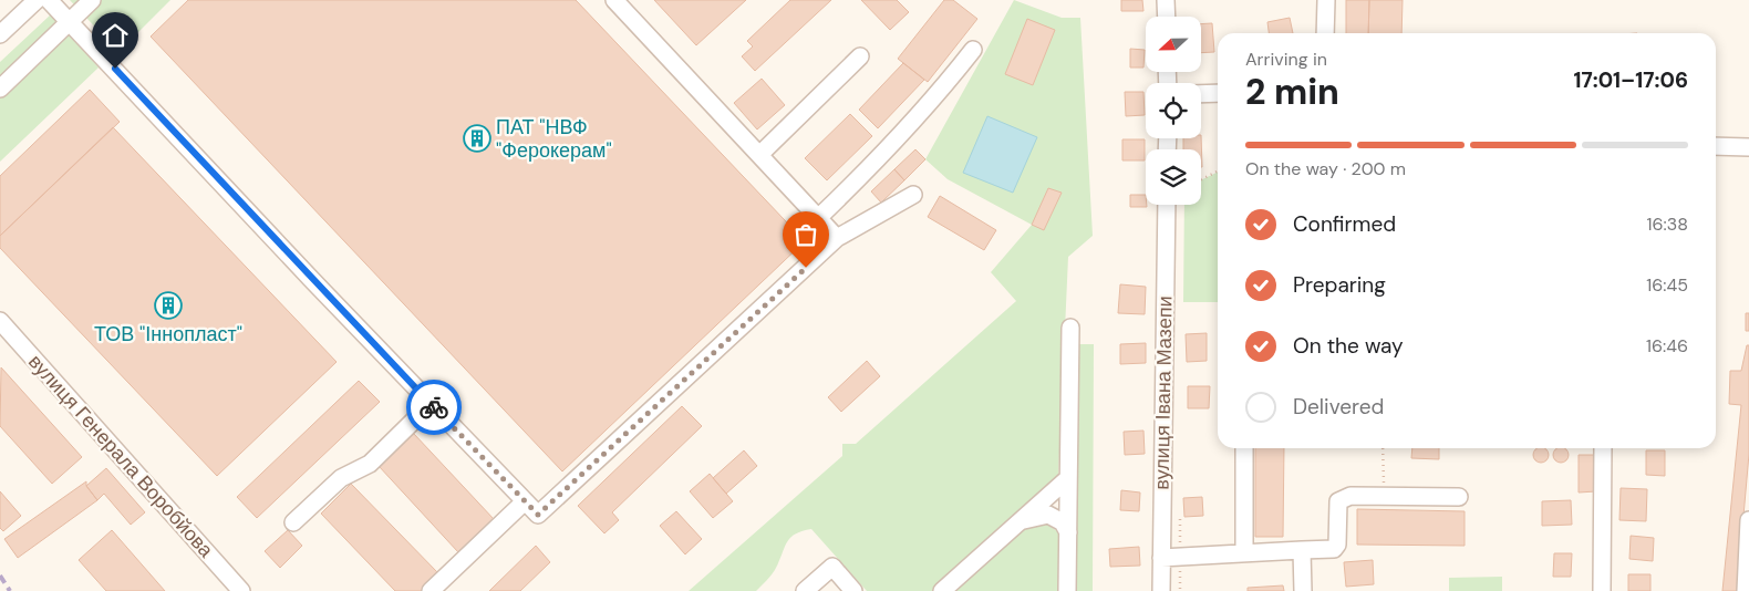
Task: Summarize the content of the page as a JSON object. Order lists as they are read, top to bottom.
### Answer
{
  "streets": {
    "street": ["вулиця Івана Мазепи", "вулиця Генерала Воробйова"]
  },
  "places": {
    "building": ["ПАТ \"НВФ \"Ферокерам\"", "ТОВ \"Іннопласт\""]
  },
  "north": "left",
  "page": {
    "heading": ["2 min", "Arriving in", "17:01–17:06"],
    "bar": "On the way · 200 m",
    "list": [
      ["Confirmed", "16:38"],
      ["Preparing", "16:45"],
      ["On the way", "16:46"],
      "Delivered"
    ]
  }
}
